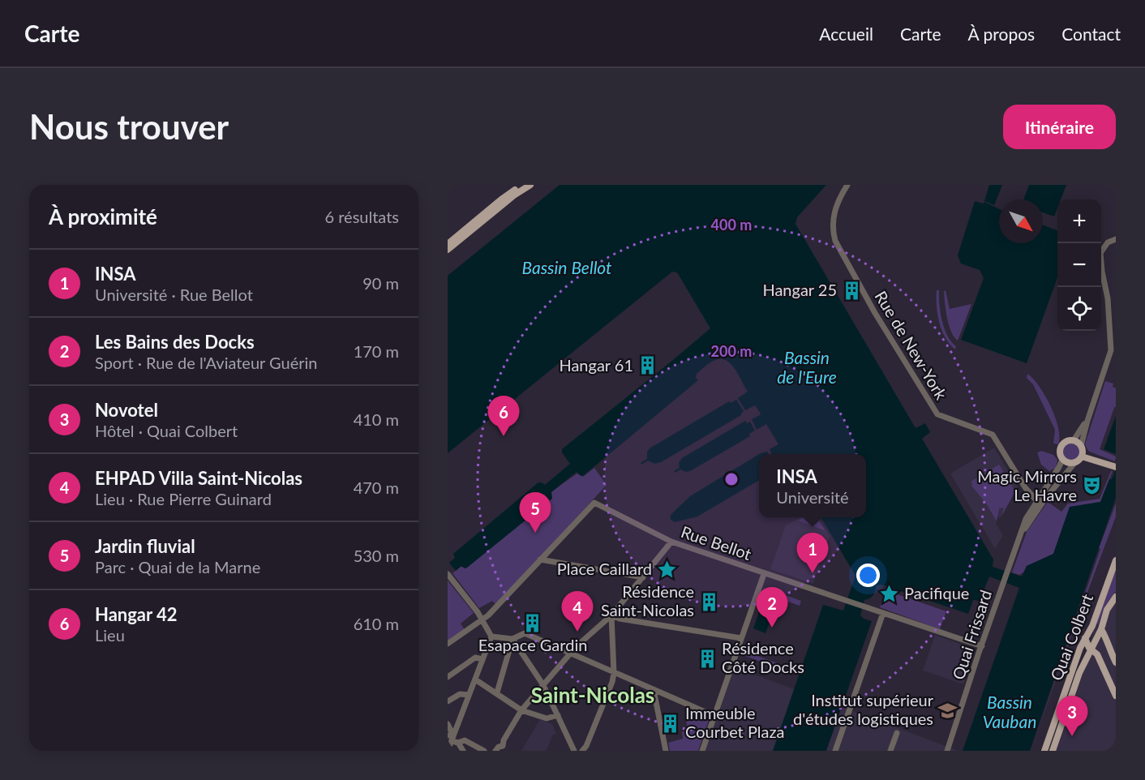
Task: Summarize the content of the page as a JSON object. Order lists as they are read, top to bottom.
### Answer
{
  "streets": {
    "main road": ["Quai Colbert"],
    "street": ["Rue de New-York", "Rue Bellot", "Quai Frissard"]
  },
  "crossings": [
    ["Rue de New-York", "Quai Frissard"],
    ["Rue Bellot", "Quai Frissard"]
  ],
  "districts": ["Saint-Nicolas"],
  "water": ["Bassin Bellot", "Bassin de l'Eure", "Bassin Vauban"],
  "places": {
    "building": [
      "Hangar 25",
      "Hangar 61",
      "Résidence Saint-Nicolas",
      "Esapace Gardin",
      "Résidence Côté Docks",
      "Immeuble Courbet Plaza"
    ],
    "theatre": ["Magic Mirrors Le Havre"],
    "place": ["Place Caillard", "Pacifique"],
    "school or university": ["Institut supérieur d'études logistiques"]
  },
  "north": "bottom right",
  "page": {
    "header": "Carte",
    "nav": [
      "Accueil",
      "Carte",
      "À propos",
      "Contact"
    ],
    "buttons": "Itinéraire",
    "title": "Nous trouver",
    "heading": ["À proximité", "6 résultats"],
    "map_buttons": ["+", "−"],
    "list": [
      {
        "mark": "1",
        "name": "INSA",
        "note": "Université · Rue Bellot",
        "value": "90 m"
      },
      {
        "mark": "2",
        "name": "Les Bains des Docks",
        "note": "Sport · Rue de l'Aviateur Guérin",
        "value": "170 m"
      },
      {
        "mark": "3",
        "name": "Novotel",
        "note": "Hôtel · Quai Colbert",
        "value": "410 m"
      },
      {
        "mark": "4",
        "name": "EHPAD Villa Saint-Nicolas",
        "note": "Lieu · Rue Pierre Guinard",
        "value": "470 m"
      },
      {
        "mark": "5",
        "name": "Jardin fluvial",
        "note": "Parc · Quai de la Marne",
        "value": "530 m"
      },
      {
        "mark": "6",
        "name": "Hangar 42",
        "note": "Lieu",
        "value": "610 m"
      }
    ],
    "pins": [
      "6",
      "5",
      "1",
      "2",
      "4",
      "3"
    ],
    "popup": ["INSA", "Université"]
  },
  "rings": ["400 m", "200 m"]
}
